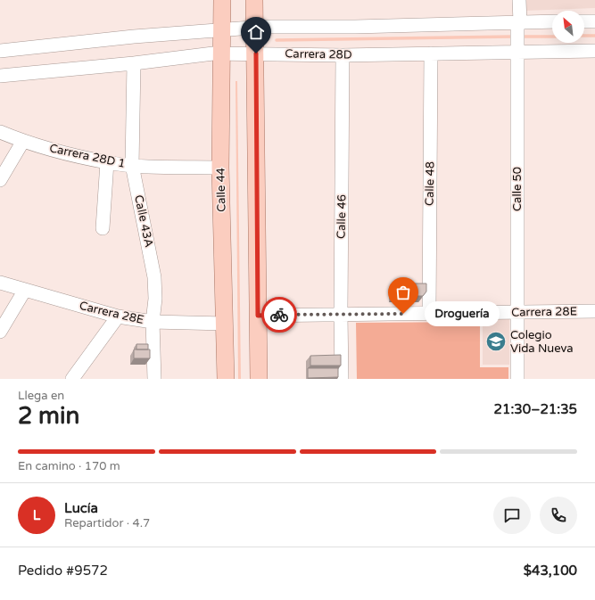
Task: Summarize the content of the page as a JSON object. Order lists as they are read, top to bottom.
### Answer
{
  "streets": {
    "main road": ["Calle 44"],
    "street": [
      "Carrera 28D",
      "Carrera 28D 1",
      "Calle 48",
      "Calle 50",
      "Calle 46",
      "Calle 43A",
      "Carrera 28E"
    ]
  },
  "crossings": [
    ["Carrera 28D", "Calle 48"],
    ["Carrera 28D", "Calle 50"],
    ["Carrera 28D", "Calle 44"],
    ["Carrera 28D", "Calle 46"],
    ["Carrera 28D", "Calle 43A"],
    ["Carrera 28D 1", "Calle 44"],
    ["Carrera 28D 1", "Calle 43A"],
    ["Calle 48", "Carrera 28E"],
    ["Calle 50", "Carrera 28E"],
    ["Calle 44", "Carrera 28E"],
    ["Calle 46", "Carrera 28E"],
    ["Calle 43A", "Carrera 28E"]
  ],
  "places": {
    "other": ["Droguería"],
    "school or university": ["Colegio Vida Nueva"]
  },
  "north": "top left",
  "page": {
    "bubble": "Droguería",
    "heading": ["2 min", "Llega en", "21:30–21:35"],
    "panel": [
      "Lucía",
      "Repartidor · 4.7",
      "Pedido #9572",
      "$43,100"
    ],
    "bar": "En camino · 170 m",
    "round": "L"
  }
}
